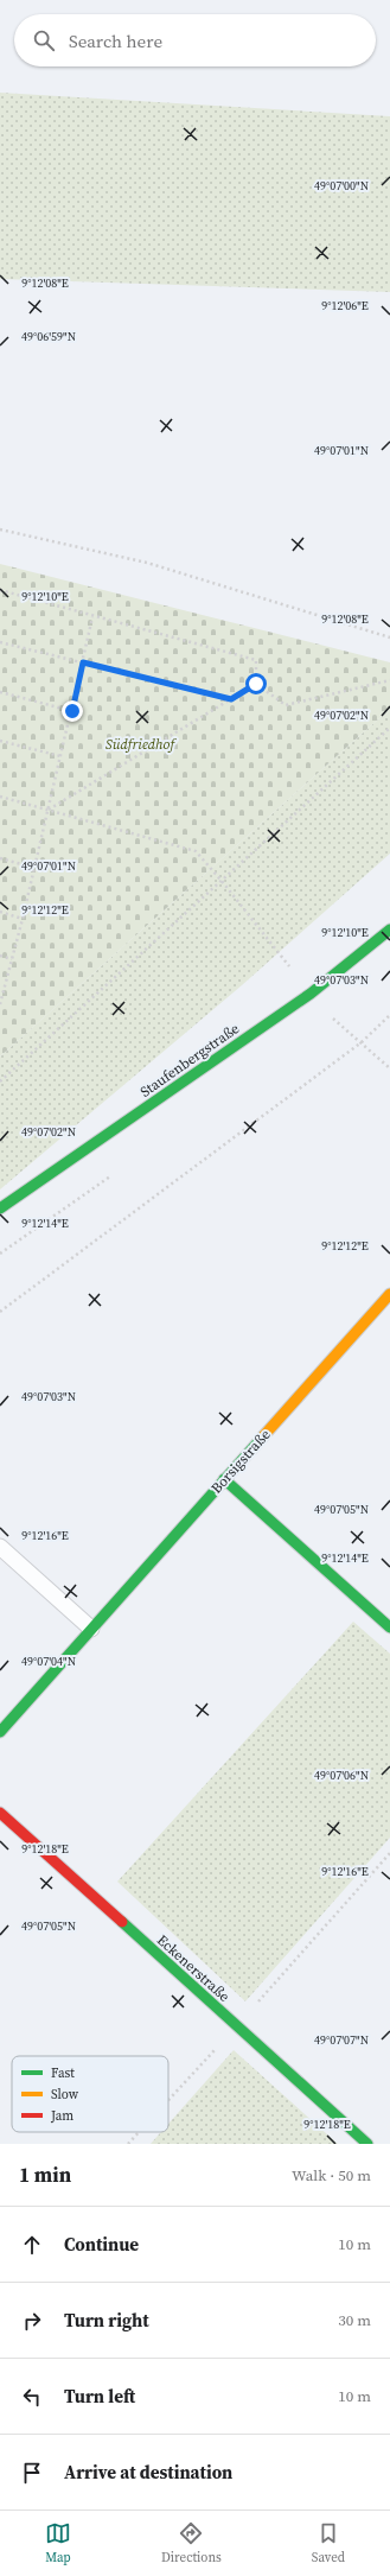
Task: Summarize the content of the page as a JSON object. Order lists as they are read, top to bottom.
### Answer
{
  "streets": {
    "street": ["Staufenbergstraße", "Borsigstraße", "Eckenerstraße"]
  },
  "parks": ["Südfriedhof"],
  "legend": ["Fast", "Slow", "Jam"],
  "page": {
    "search": "Search here",
    "heading": ["1 min", "Walk · 50 m"],
    "list": [
      ["Continue", "10 m"],
      ["Turn right", "30 m"],
      ["Turn left", "10 m"],
      "Arrive at destination"
    ],
    "nav": ["Map", "Directions", "Saved"]
  },
  "coordinates": [
    "49°07'00\"N",
    "9°12'08\"E",
    "9°12'06\"E",
    "49°06'59\"N",
    "49°07'01\"N",
    "9°12'10\"E",
    "49°07'02\"N",
    "9°12'12\"E",
    "49°07'03\"N",
    "9°12'14\"E",
    "49°07'05\"N",
    "9°12'16\"E",
    "49°07'04\"N",
    "49°07'06\"N",
    "9°12'18\"E",
    "49°07'07\"N"
  ]
}
